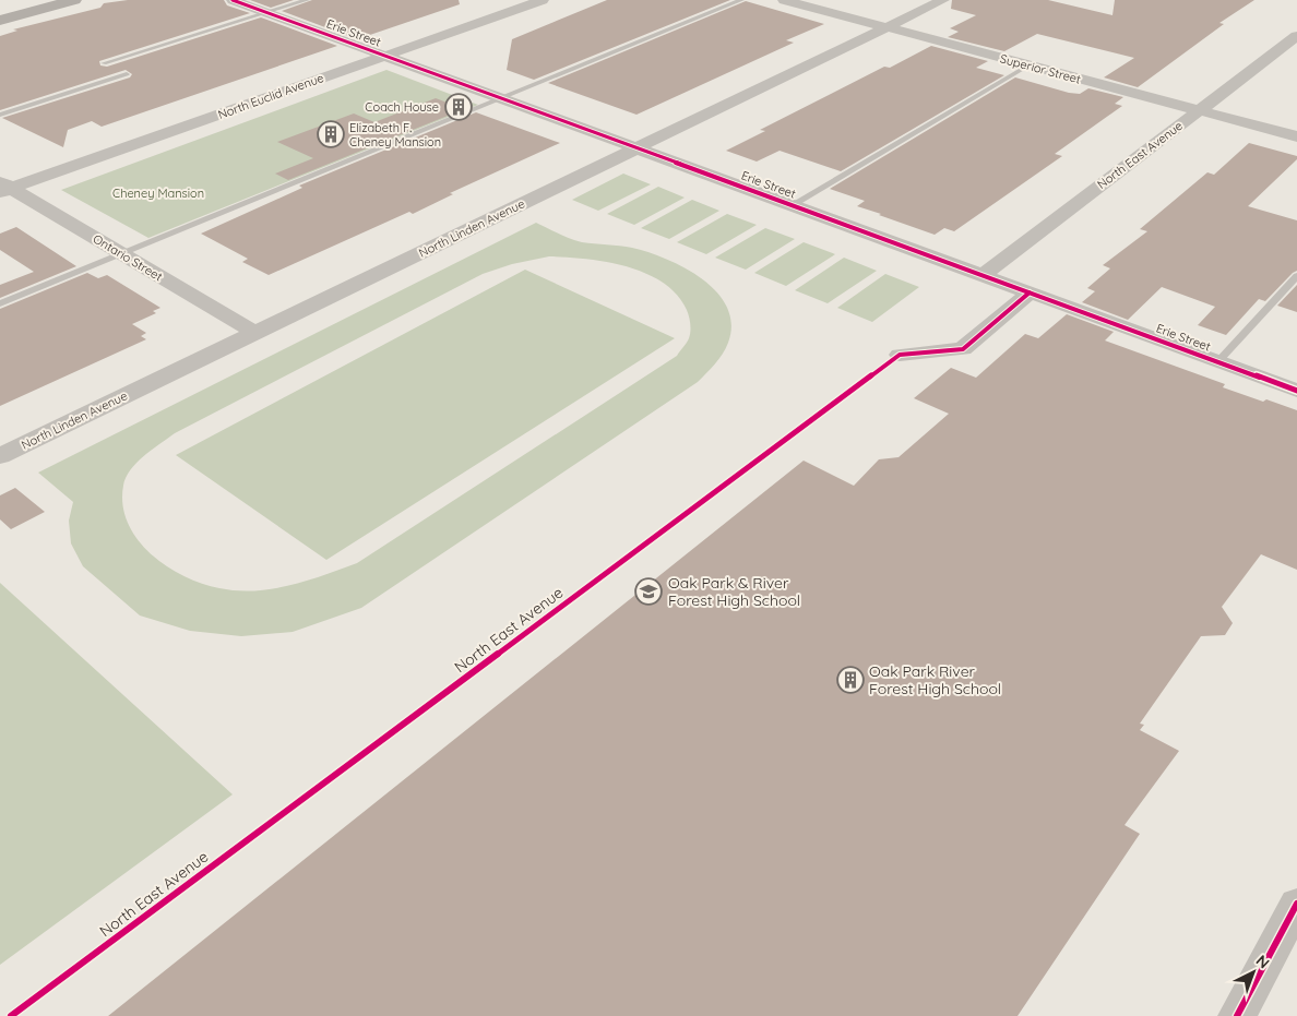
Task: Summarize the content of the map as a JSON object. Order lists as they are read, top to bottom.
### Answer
{
  "streets": {
    "street": [
      "Erie Street",
      "Superior Street",
      "North Euclid Avenue",
      "North East Avenue",
      "North Linden Avenue",
      "Ontario Street"
    ]
  },
  "crossings": [
    ["Erie Street", "North Euclid Avenue"],
    ["Erie Street", "North East Avenue"],
    ["Erie Street", "North Linden Avenue"],
    ["Superior Street", "North East Avenue"],
    ["Superior Street", "North Linden Avenue"],
    ["North Euclid Avenue", "Ontario Street"],
    ["North Linden Avenue", "Ontario Street"]
  ],
  "parks": ["Cheney Mansion"],
  "places": {
    "building": ["Coach House", "Elizabeth F. Cheney Mansion", "Oak Park River Forest High School"],
    "school or university": ["Oak Park & River Forest High School"]
  },
  "north": "top right"
}
